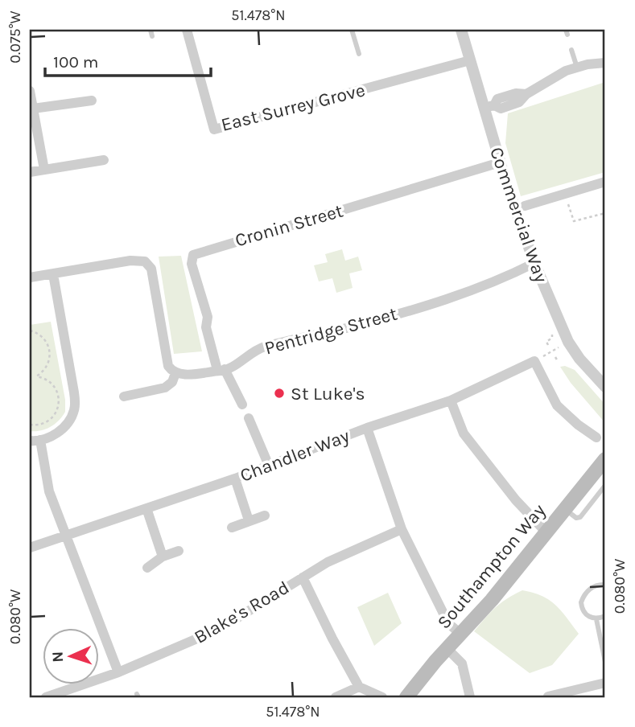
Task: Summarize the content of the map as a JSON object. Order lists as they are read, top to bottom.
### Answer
{
  "streets": {
    "main road": ["Southampton Way"],
    "street": [
      "East Surrey Grove",
      "Commercial Way",
      "Cronin Street",
      "Pentridge Street",
      "Chandler Way",
      "Blake's Road"
    ]
  },
  "crossings": [
    ["East Surrey Grove", "Commercial Way"],
    ["Commercial Way", "Cronin Street"],
    ["Commercial Way", "Pentridge Street"],
    ["Cronin Street", "Pentridge Street"]
  ],
  "places": ["St Luke's"],
  "scale_bar": "100 m",
  "north": "left",
  "coordinates": ["51.478°N", "0.075°W", "0.080°W"]
}
